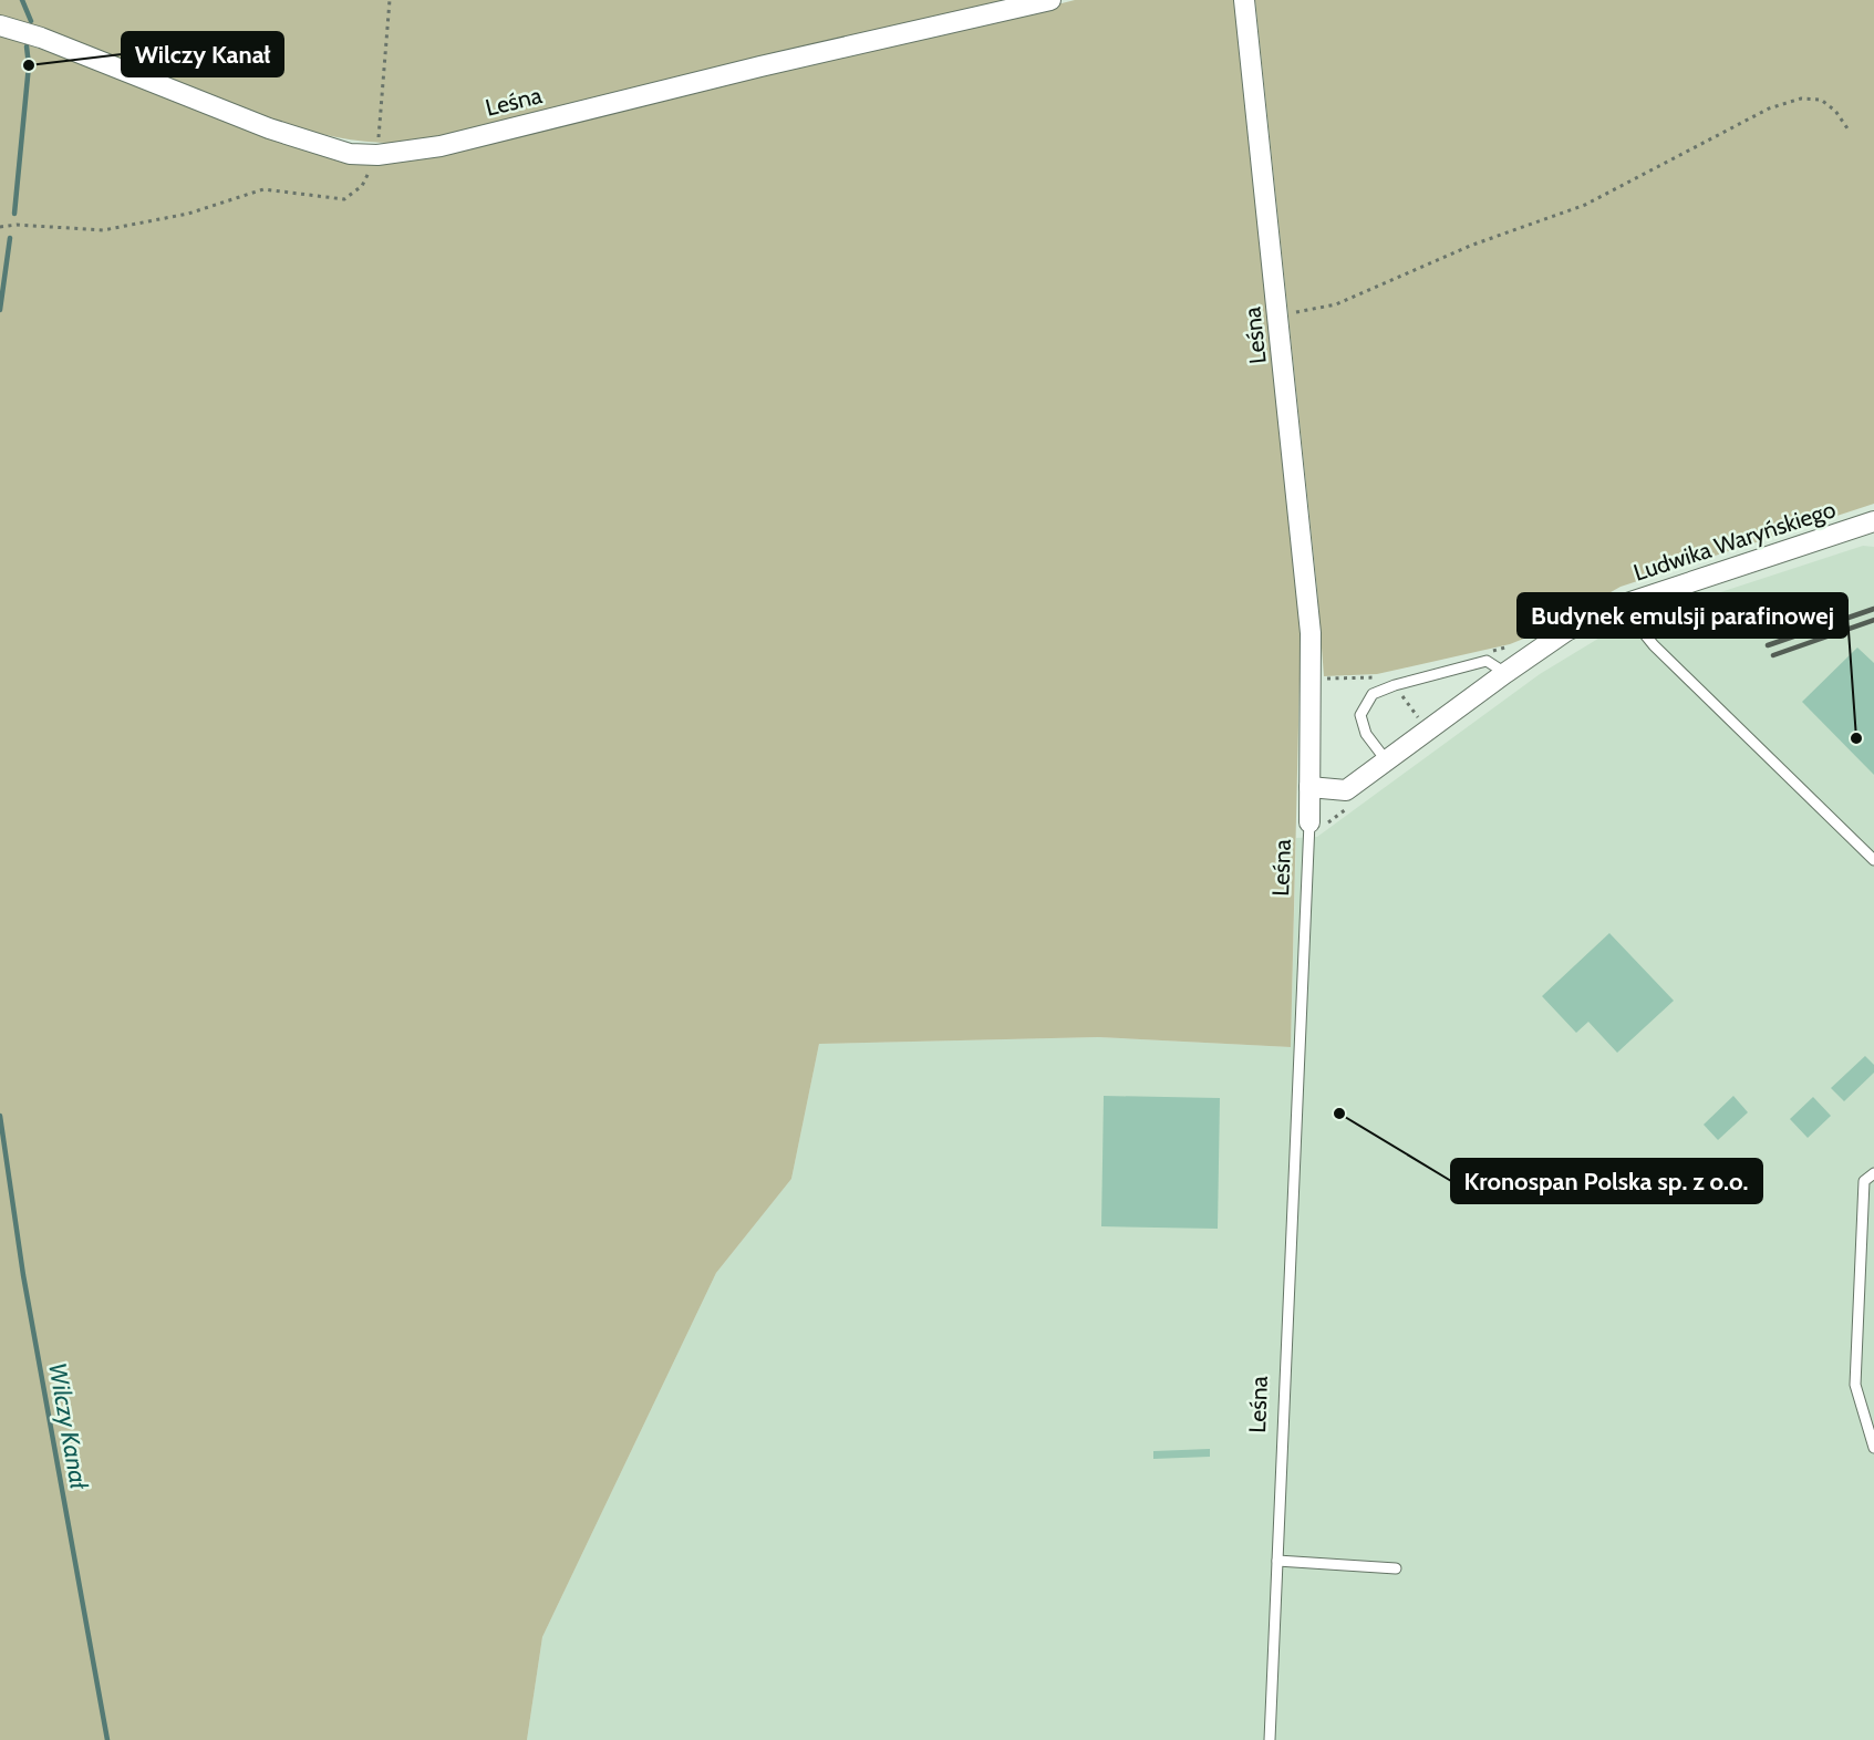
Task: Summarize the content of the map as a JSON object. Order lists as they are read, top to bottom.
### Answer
{
  "streets": {
    "street": ["Leśna", "Ludwika Waryńskiego"]
  },
  "crossings": [
    ["Leśna", "Ludwika Waryńskiego"]
  ],
  "water": ["Wilczy Kanał"],
  "places": ["Wilczy Kanał", "Budynek emulsji parafinowej", "Kronospan Polska sp. z o.o."]
}
